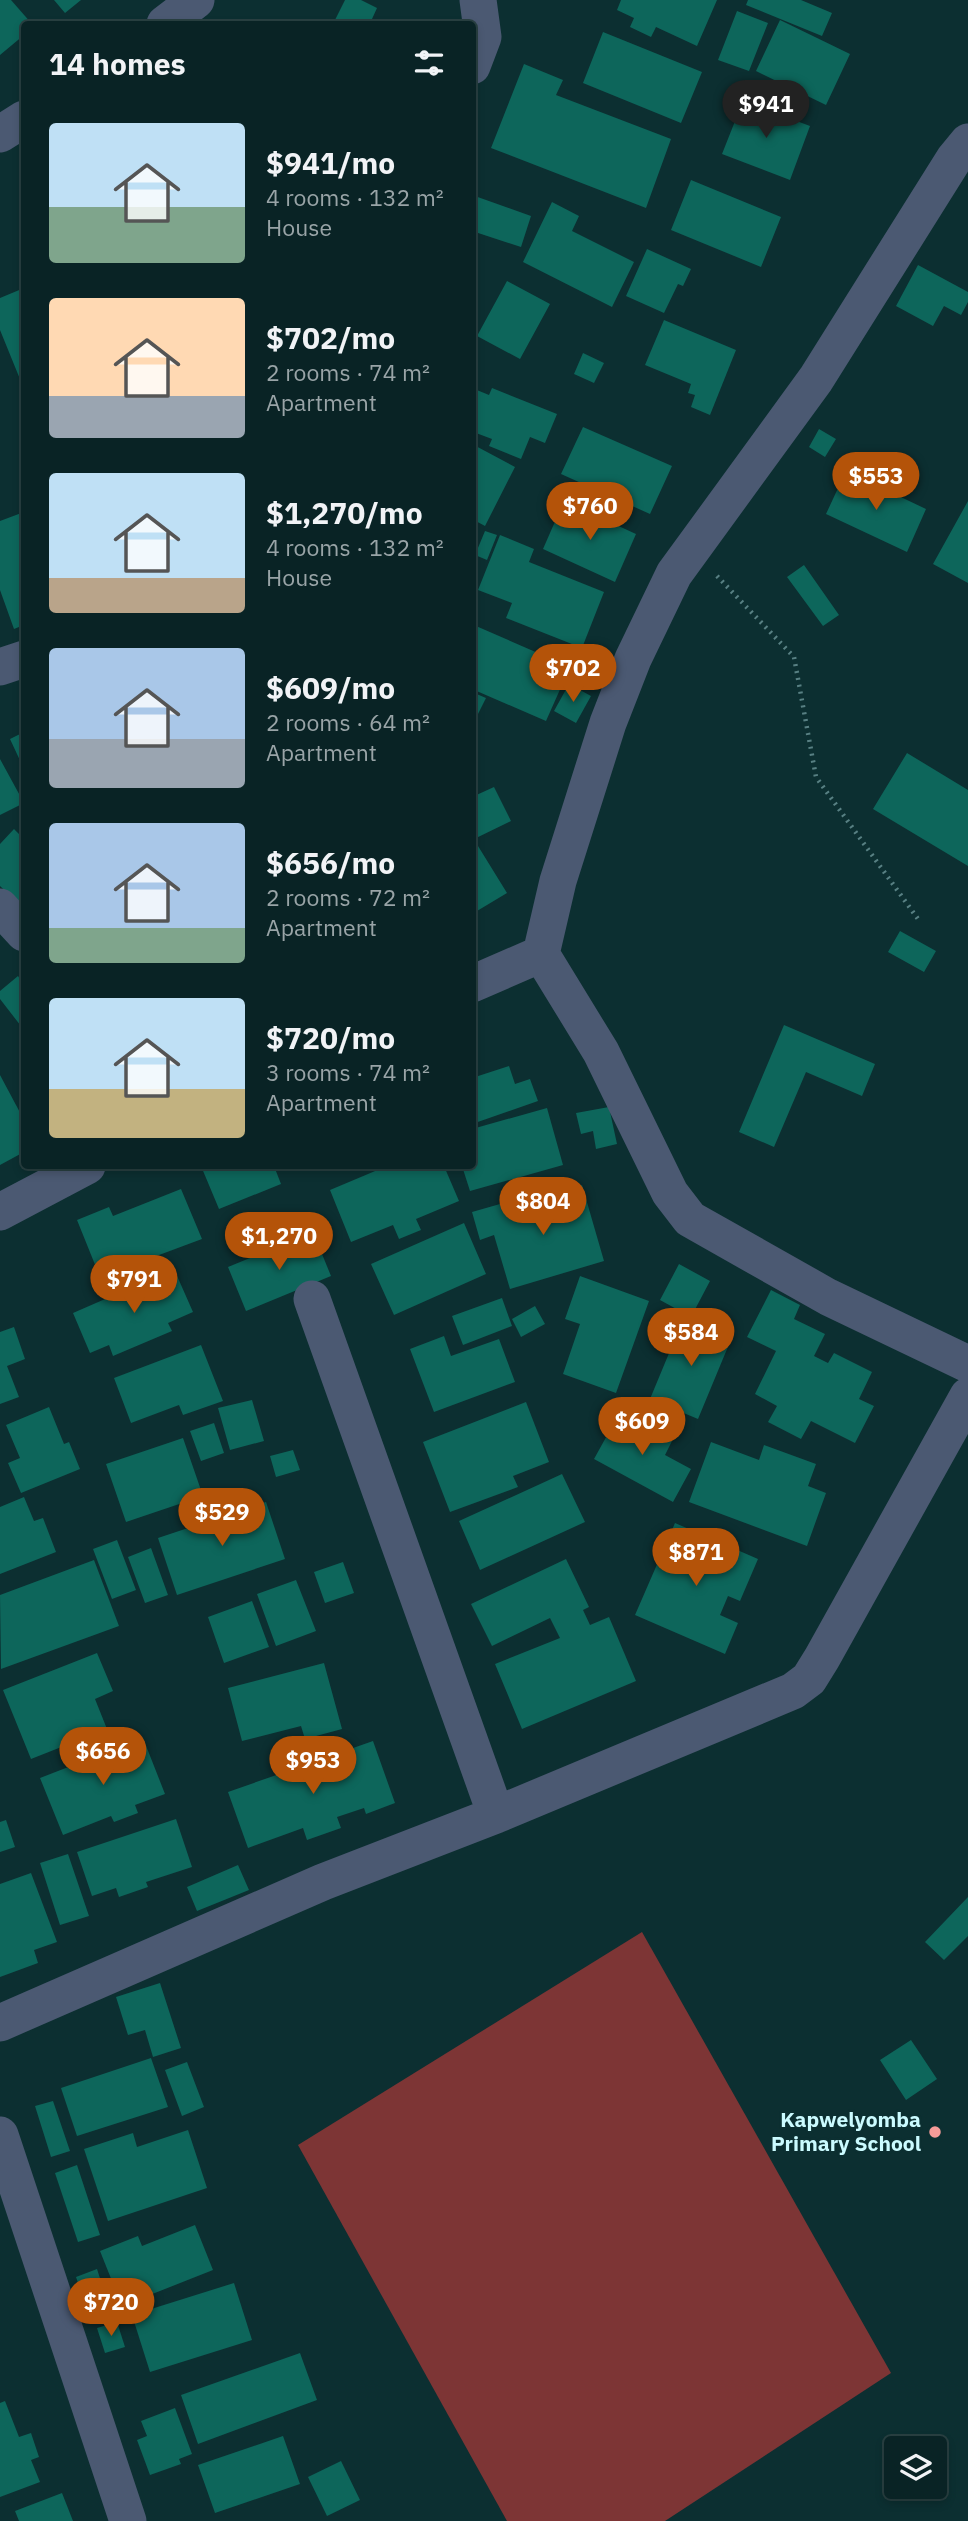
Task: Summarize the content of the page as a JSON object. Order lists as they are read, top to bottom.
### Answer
{
  "places": ["Kapwelyomba Primary School"],
  "page": {
    "heading": "14 homes",
    "price": [
      "$941",
      "$553",
      "$760",
      "$702",
      "$804",
      "$1,270",
      "$791",
      "$584",
      "$609",
      "$529",
      "$871",
      "$656",
      "$953",
      "$720"
    ],
    "list": [
      {
        "name": "$941/mo",
        "note": "4 rooms · 132 m² · House"
      },
      {
        "name": "$702/mo",
        "note": "2 rooms · 74 m² · Apartment"
      },
      {
        "name": "$1,270/mo",
        "note": "4 rooms · 132 m² · House"
      },
      {
        "name": "$609/mo",
        "note": "2 rooms · 64 m² · Apartment"
      },
      {
        "name": "$656/mo",
        "note": "2 rooms · 72 m² · Apartment"
      },
      {
        "name": "$720/mo",
        "note": "3 rooms · 74 m² · Apartment"
      }
    ]
  }
}
